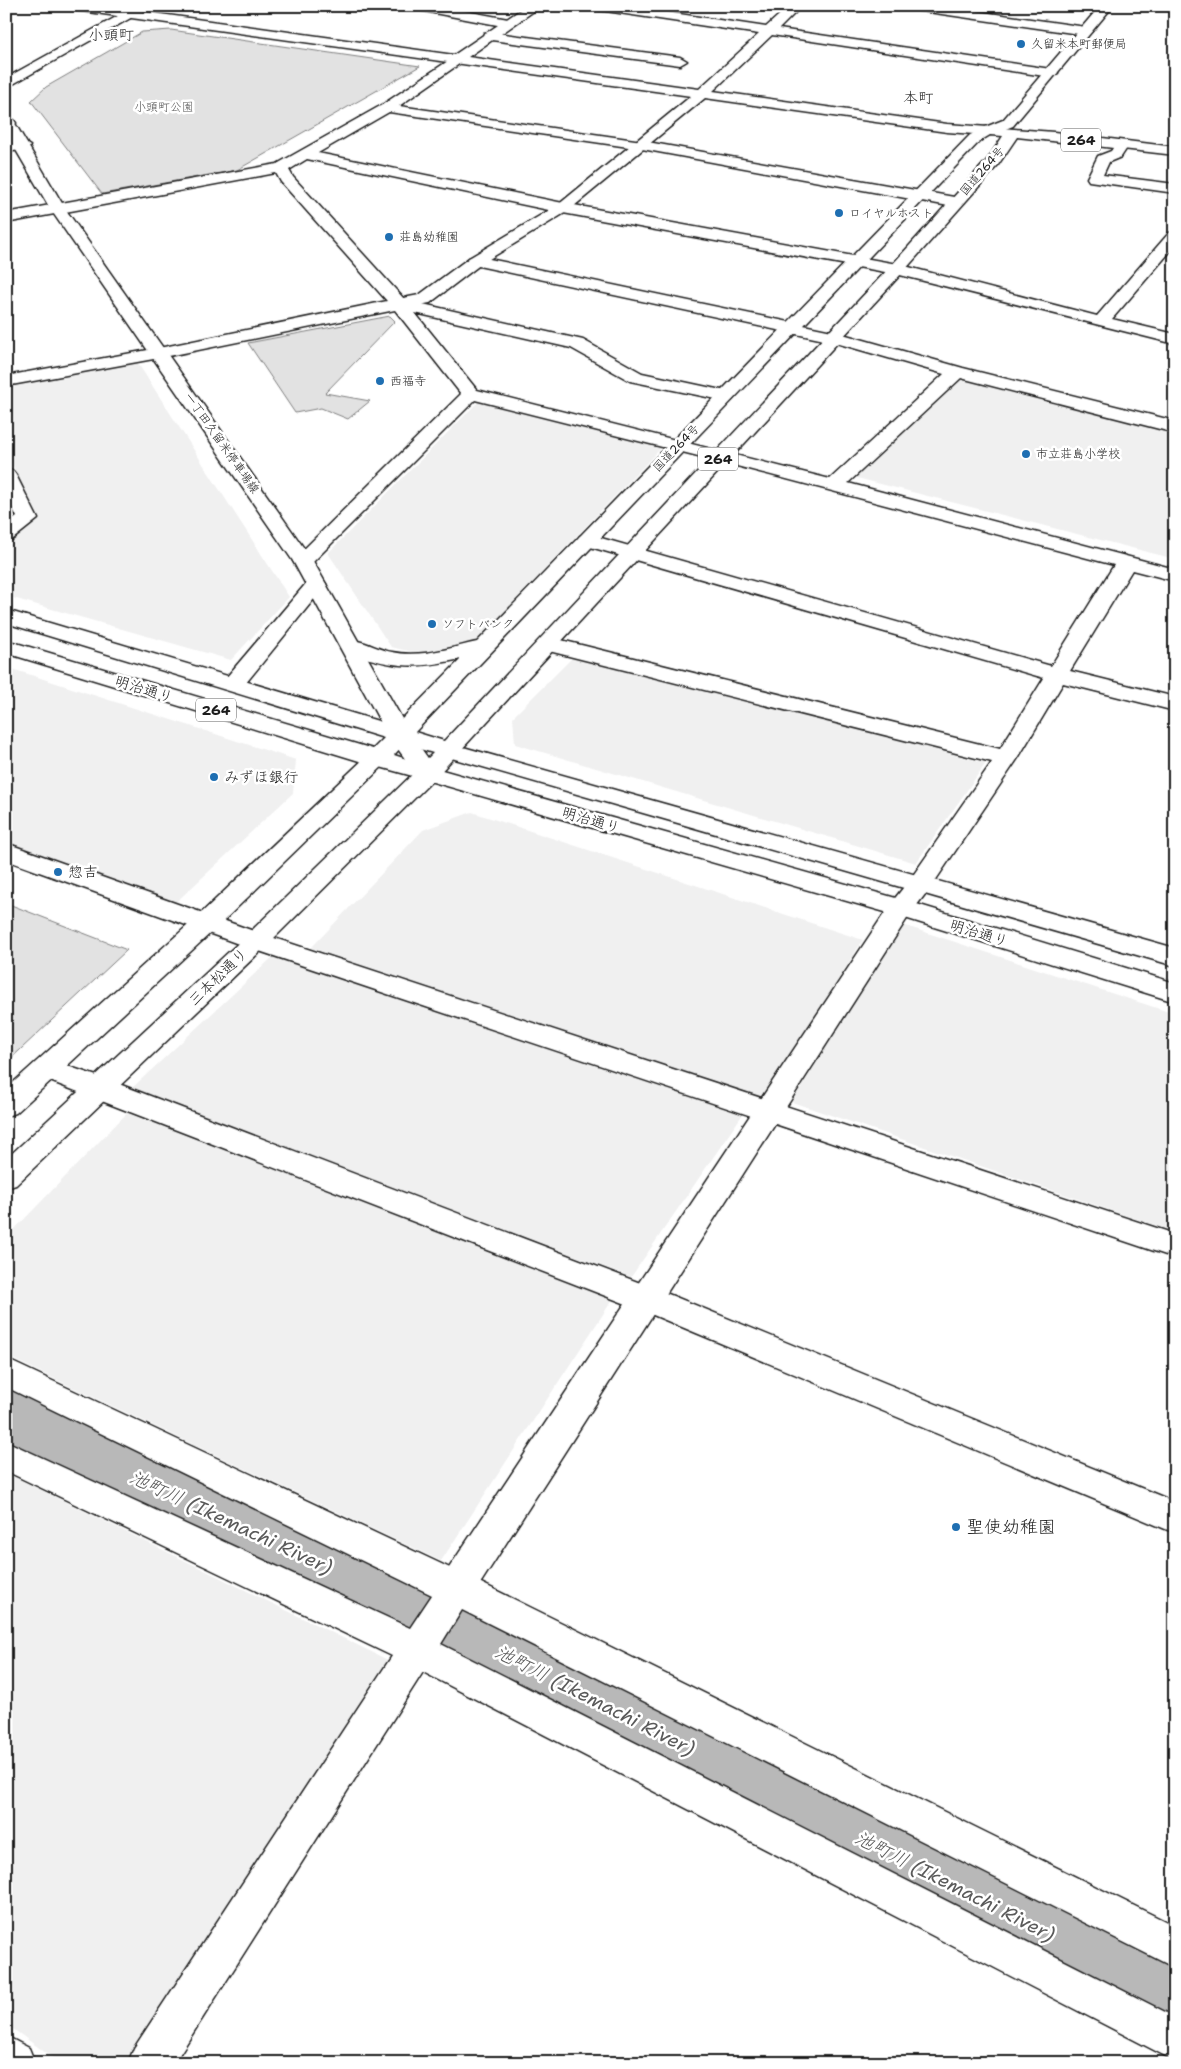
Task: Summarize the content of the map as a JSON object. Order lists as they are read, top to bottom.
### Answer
{
  "streets": {
    "main road": [
      "264",
      "国道264号",
      "一丁田久留米停車場線",
      "明治通り",
      "三本松通り"
    ]
  },
  "crossings": [
    ["国道264号", "一丁田久留米停車場線"],
    ["国道264号", "明治通り"],
    ["国道264号", "三本松通り"],
    ["一丁田久留米停車場線", "明治通り"],
    ["一丁田久留米停車場線", "三本松通り"],
    ["明治通り", "三本松通り"]
  ],
  "districts": ["小頭町", "本町"],
  "water": ["池町川 (Ikemachi River)"],
  "parks": ["小頭町公園"],
  "places": [
    "久留米本町郵便局",
    "ロイヤルホスト",
    "荘島幼稚園",
    "西福寺",
    "市立荘島小学校",
    "ソフトバンク",
    "みずほ銀行",
    "惣吉",
    "聖使幼稚園"
  ]
}
